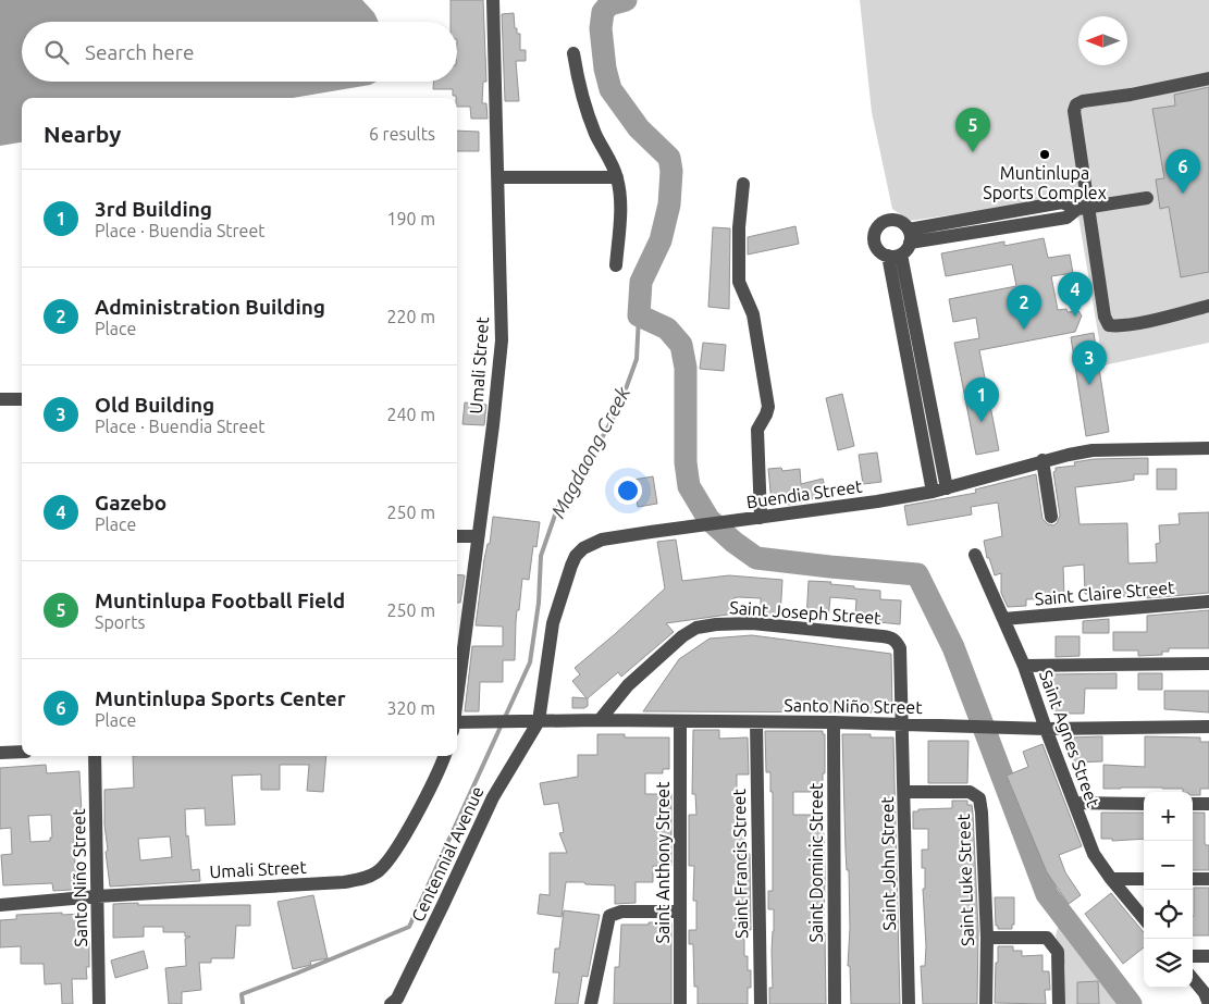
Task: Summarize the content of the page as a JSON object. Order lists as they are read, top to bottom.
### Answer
{
  "streets": {
    "street": [
      "Umali Street",
      "Buendia Street",
      "Saint Claire Street",
      "Saint Joseph Street",
      "Santo Niño Street",
      "Saint Agnes Street",
      "Centennial Avenue",
      "Saint Anthony Street",
      "Saint Dominic Street",
      "Saint Francis Street",
      "Saint John Street",
      "Saint Luke Street"
    ]
  },
  "crossings": [
    ["Umali Street", "Santo Niño Street"],
    ["Buendia Street", "Santo Niño Street"],
    ["Buendia Street", "Centennial Avenue"],
    ["Saint Claire Street", "Saint Agnes Street"],
    ["Saint Joseph Street", "Santo Niño Street"],
    ["Saint Joseph Street", "Saint John Street"],
    ["Santo Niño Street", "Saint Agnes Street"],
    ["Santo Niño Street", "Centennial Avenue"],
    ["Santo Niño Street", "Saint Anthony Street"],
    ["Santo Niño Street", "Saint Dominic Street"],
    ["Santo Niño Street", "Saint Francis Street"],
    ["Santo Niño Street", "Saint John Street"],
    ["Saint John Street", "Saint Luke Street"]
  ],
  "water": ["Magdaong Creek"],
  "places": ["Muntinlupa Sports Complex"],
  "north": "left",
  "page": {
    "search": "Search here",
    "heading": ["Nearby", "6 results"],
    "pins": [
      "5",
      "6",
      "4",
      "2",
      "3",
      "1"
    ],
    "list": [
      {
        "mark": "1",
        "name": "3rd Building",
        "note": "Place · Buendia Street",
        "value": "190 m"
      },
      {
        "mark": "2",
        "name": "Administration Building",
        "note": "Place",
        "value": "220 m"
      },
      {
        "mark": "3",
        "name": "Old Building",
        "note": "Place · Buendia Street",
        "value": "240 m"
      },
      {
        "mark": "4",
        "name": "Gazebo",
        "note": "Place",
        "value": "250 m"
      },
      {
        "mark": "5",
        "name": "Muntinlupa Football Field",
        "note": "Sports",
        "value": "250 m"
      },
      {
        "mark": "6",
        "name": "Muntinlupa Sports Center",
        "note": "Place",
        "value": "320 m"
      }
    ],
    "map_buttons": ["+", "−"]
  }
}
